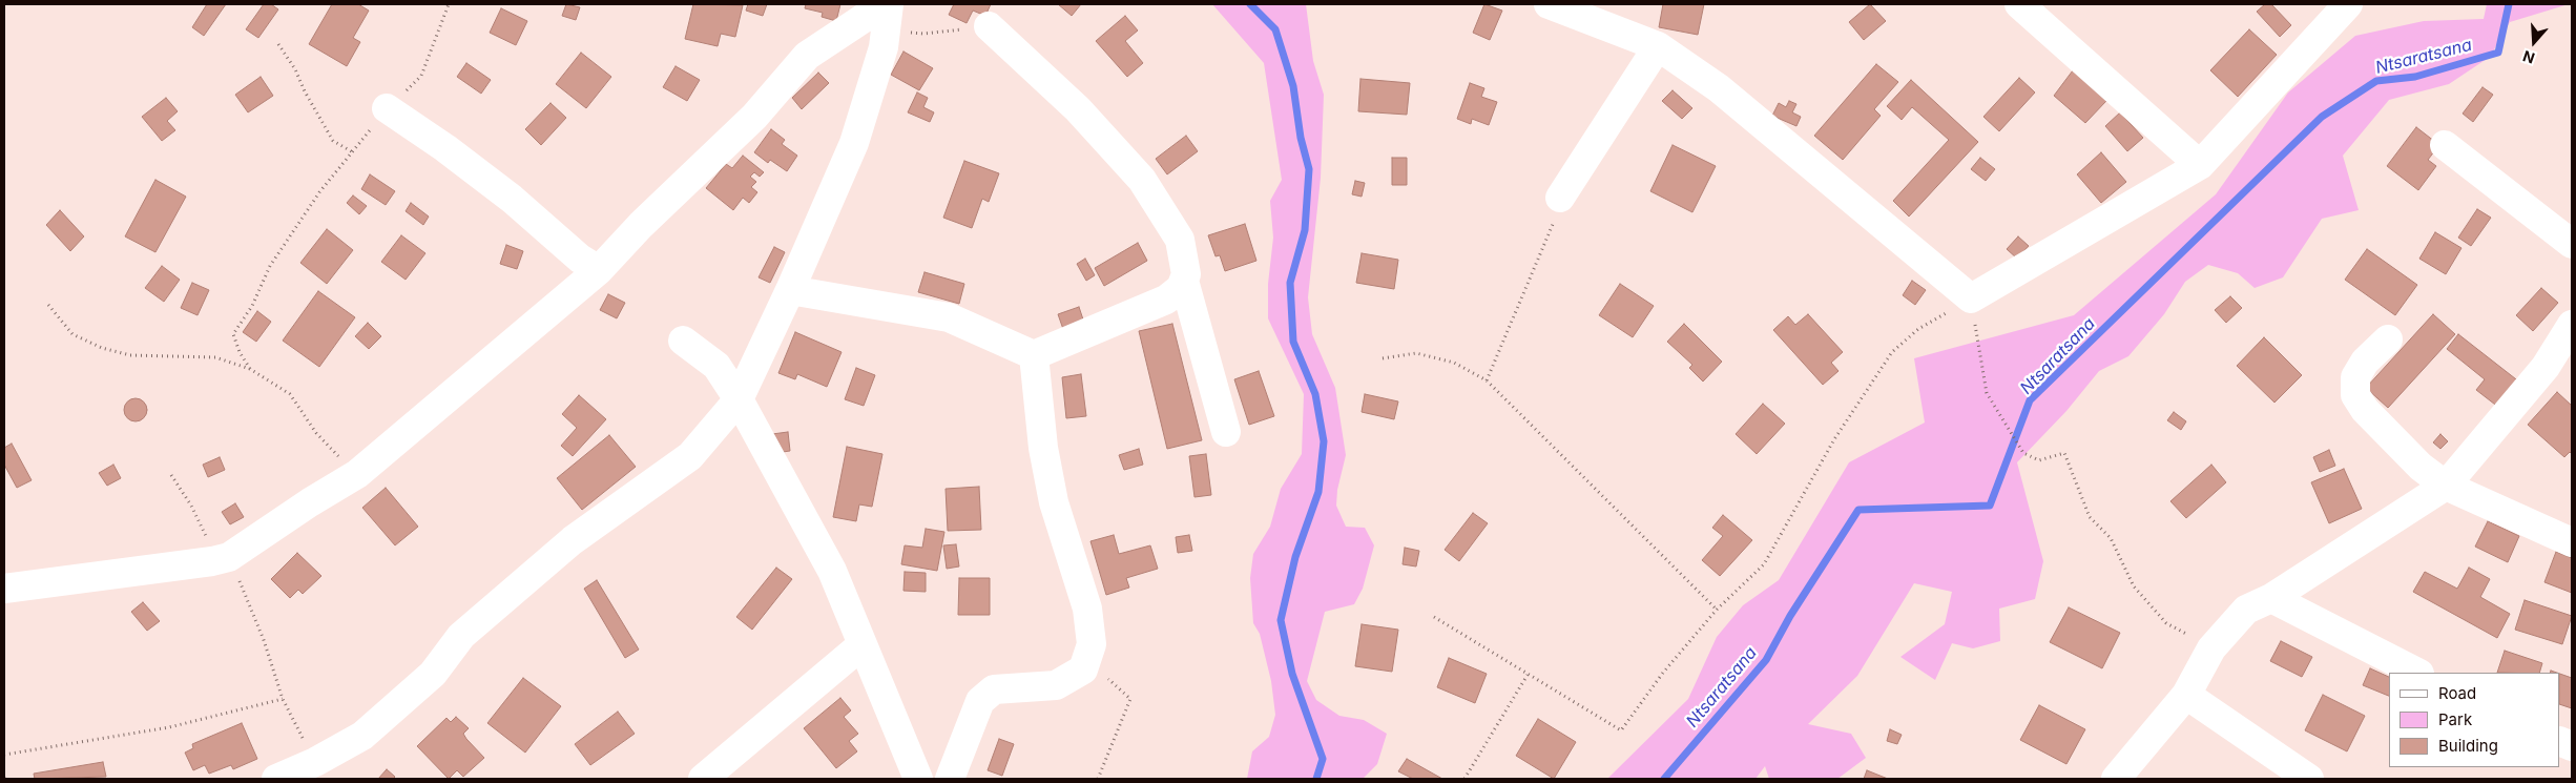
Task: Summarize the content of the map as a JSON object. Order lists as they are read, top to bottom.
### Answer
{
  "water": ["Ntsaratsana"],
  "legend": ["Road", "Park", "Building"],
  "north": "bottom"
}
